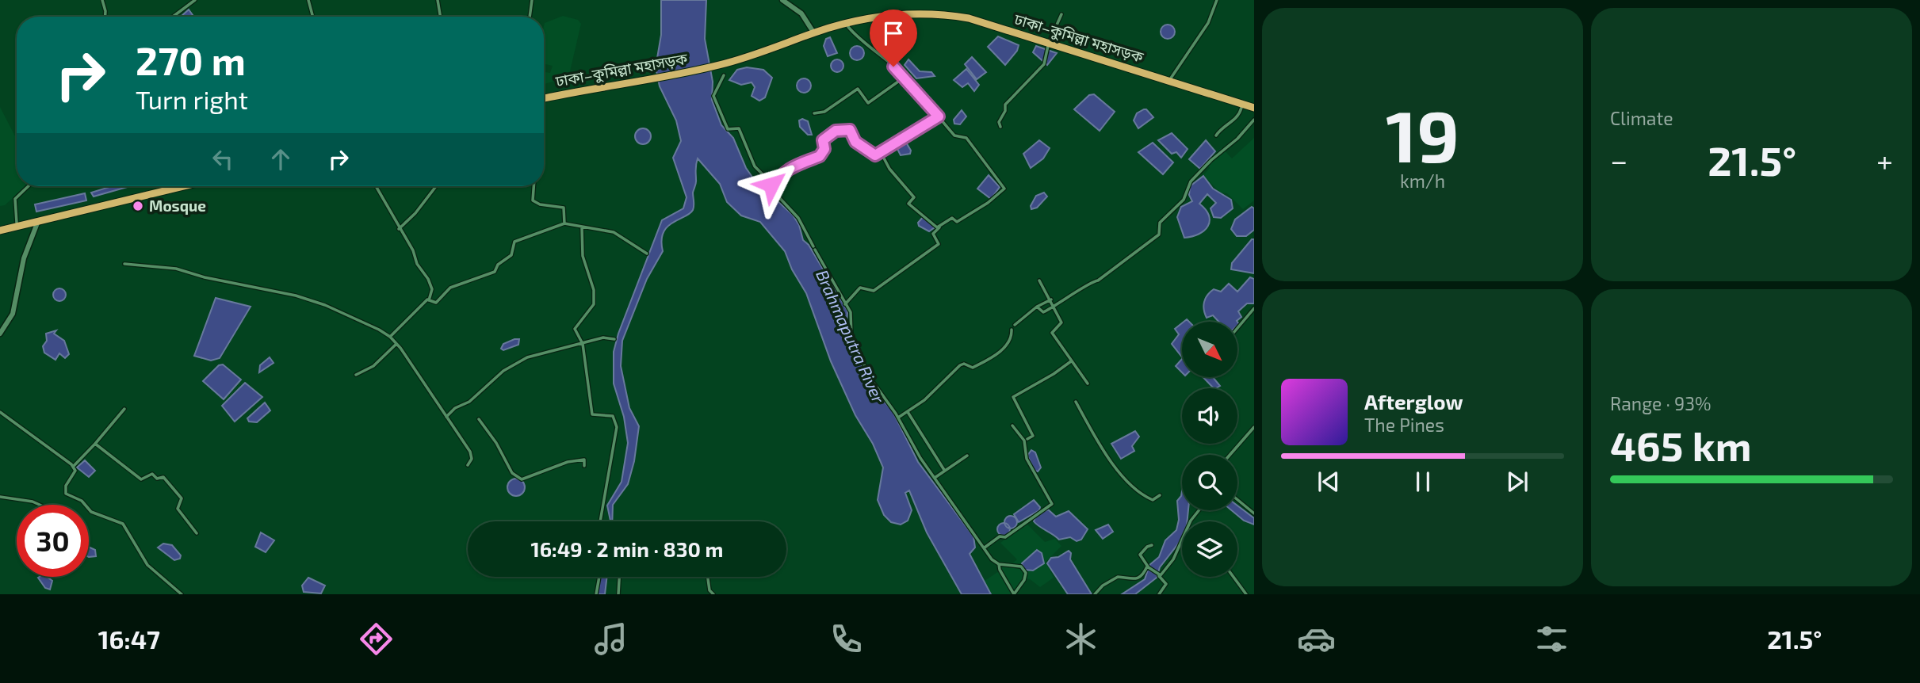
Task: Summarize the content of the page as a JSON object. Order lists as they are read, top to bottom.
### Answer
{
  "streets": {
    "highway": ["ঢাকা–কুমিল্লা মহাসড়ক"]
  },
  "water": ["Brahmaputra River"],
  "places": ["Mosque"],
  "north": "bottom right",
  "page": {
    "tile": [
      ["19", "km/h"],
      "Climate",
      ["Range · 93%", "465 km"]
    ],
    "turn": ["270 m", "Turn right"],
    "heat": ["−", "21.5°", "+"],
    "song": ["Afterglow", "The Pines"],
    "limit": "30",
    "trip": "16:49 · 2 min · 830 m",
    "tabs": ["16:47", "21.5°"]
  }
}
